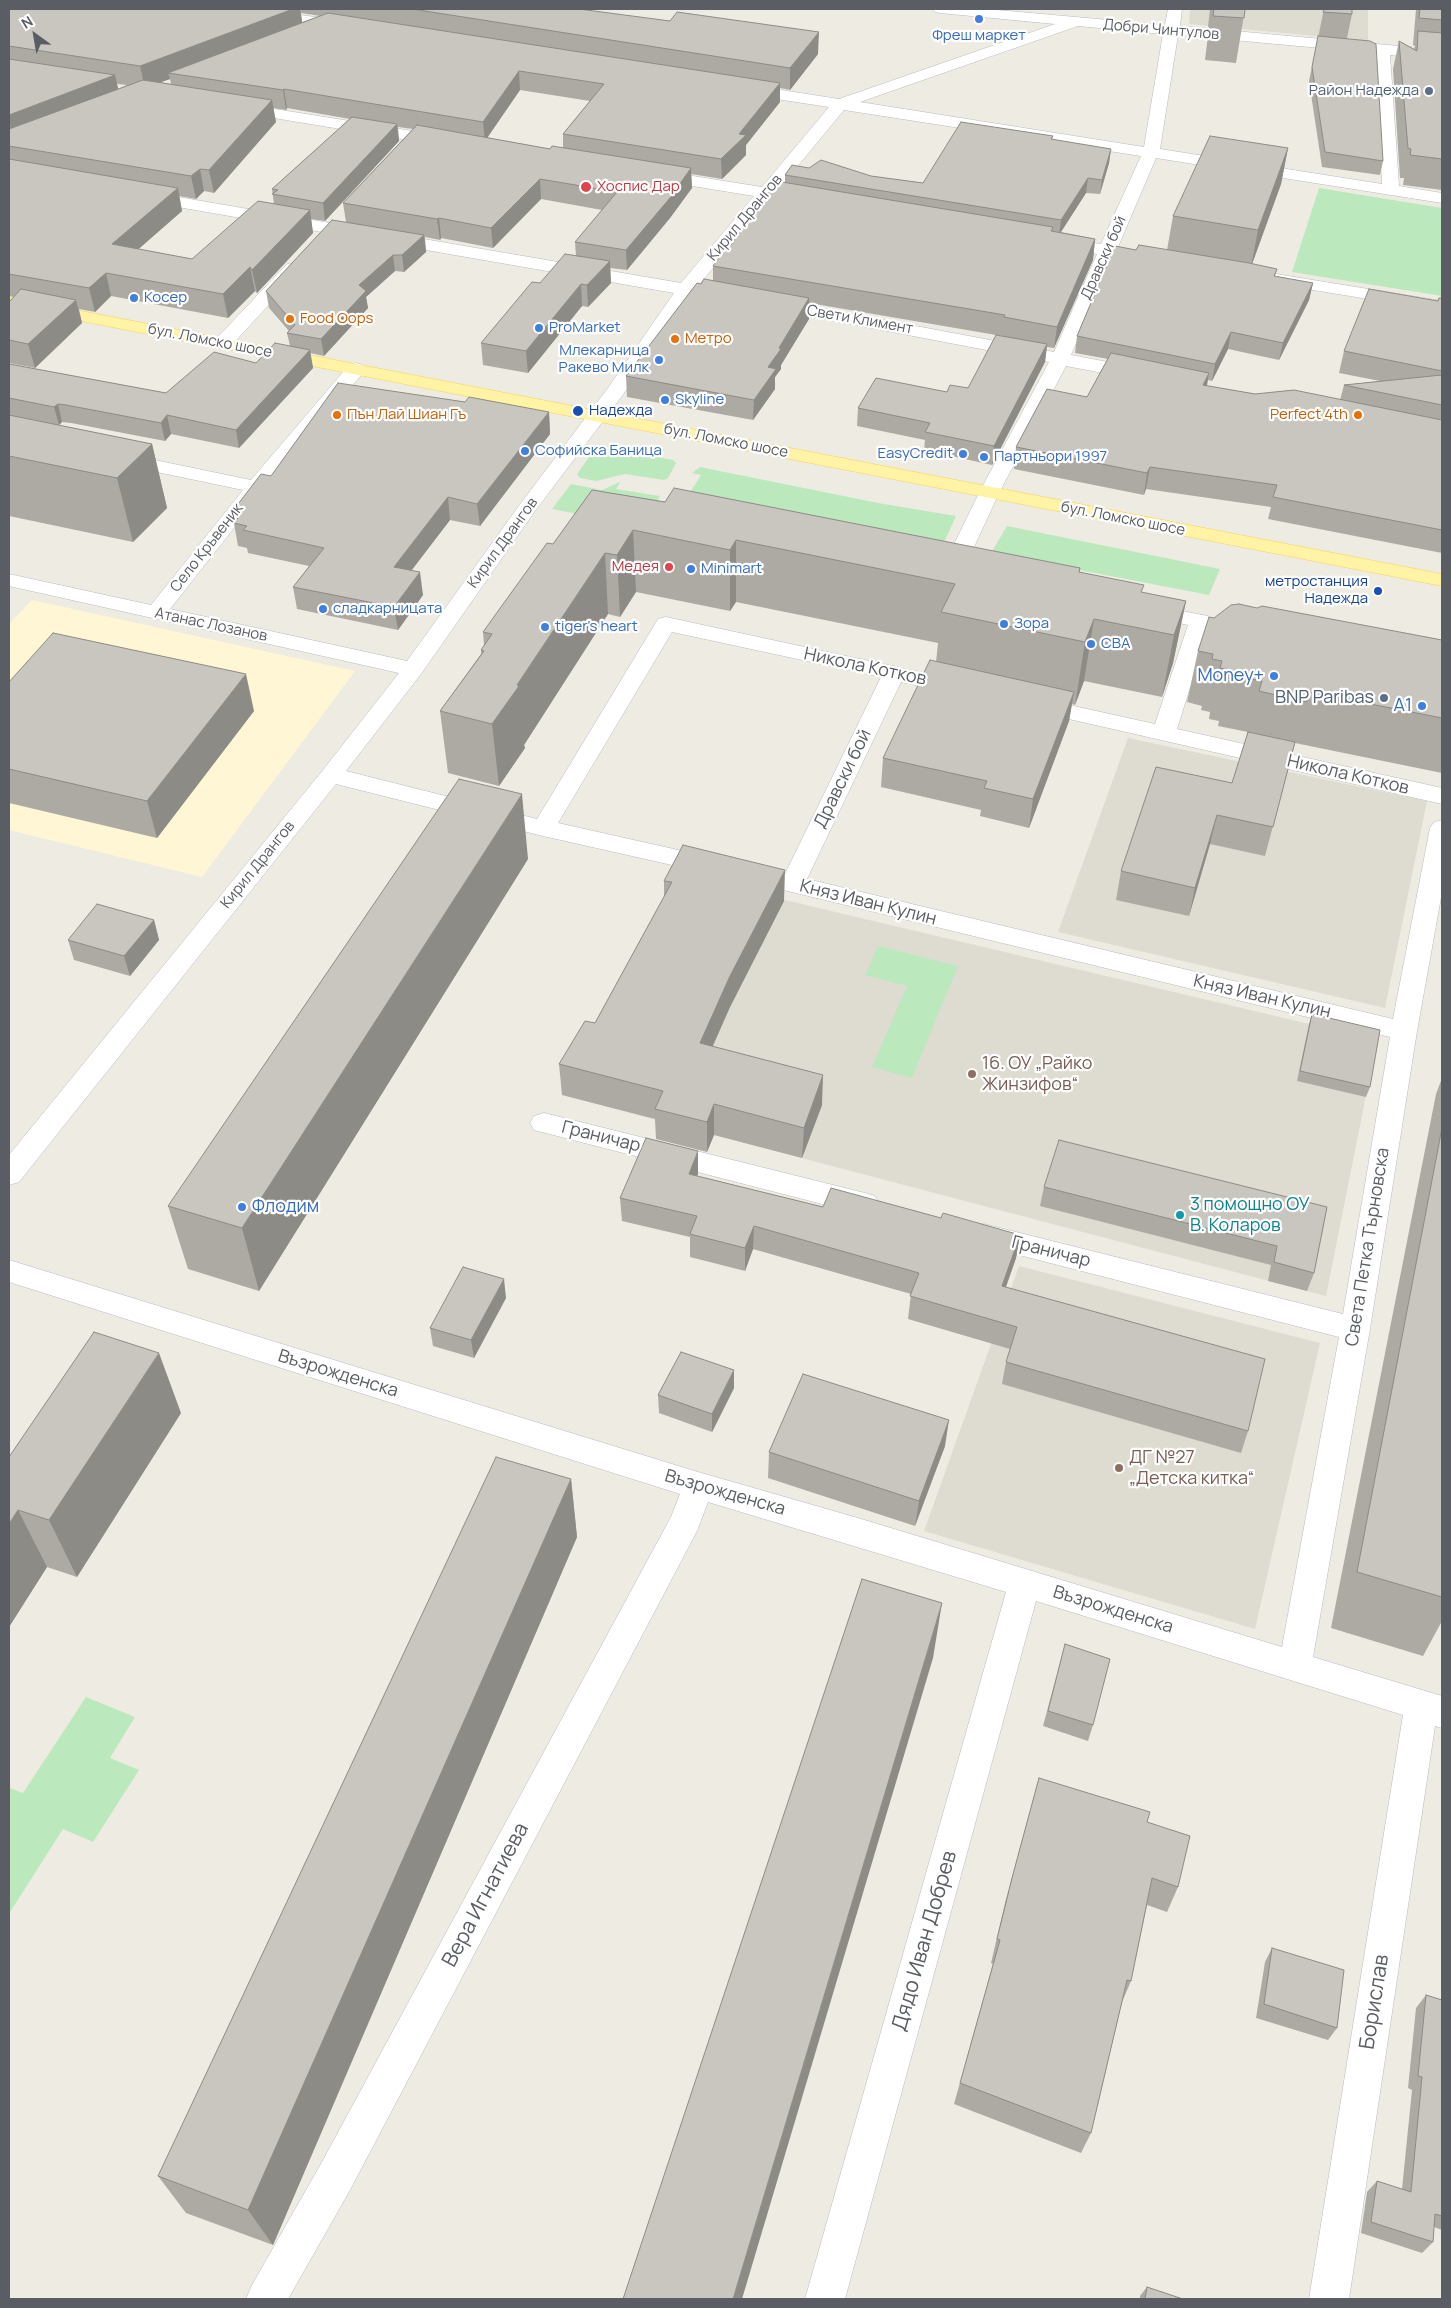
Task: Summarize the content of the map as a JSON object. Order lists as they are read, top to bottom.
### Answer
{
  "streets": {
    "main road": ["бул. Ломско шосе"],
    "street": [
      "Добри Чинтулов",
      "Кирил Дрангов",
      "Дравски бой",
      "Свети Климент",
      "Село Кръвеник",
      "Атанас Лозанов",
      "Никола Котков",
      "Княз Иван Кулин",
      "Граничар",
      "Света Петка Търновска",
      "Възрожденска",
      "Вера Игнатиева",
      "Дядо Иван Добрев",
      "Борислав"
    ]
  },
  "crossings": [
    ["Добри Чинтулов", "Дравски бой"],
    ["Кирил Дрангов", "бул. Ломско шосе"],
    ["Кирил Дрангов", "Атанас Лозанов"],
    ["Кирил Дрангов", "Княз Иван Кулин"],
    ["Дравски бой", "Свети Климент"],
    ["Дравски бой", "бул. Ломско шосе"],
    ["Дравски бой", "Никола Котков"],
    ["Дравски бой", "Княз Иван Кулин"],
    ["бул. Ломско шосе", "Село Кръвеник"],
    ["Село Кръвеник", "Атанас Лозанов"],
    ["Никола Котков", "Княз Иван Кулин"],
    ["Княз Иван Кулин", "Света Петка Търновска"],
    ["Граничар", "Света Петка Търновска"],
    ["Света Петка Търновска", "Възрожденска"],
    ["Възрожденска", "Вера Игнатиева"],
    ["Възрожденска", "Дядо Иван Добрев"],
    ["Възрожденска", "Борислав"]
  ],
  "places": [
    "Фреш маркет",
    "Район Надежда",
    "Хоспис Дар",
    "Косер",
    "Food Oops",
    "ProMarket",
    "Метро",
    "Млекарница Ракево Милк",
    "Skyline",
    "Надежда",
    "Пън Лай Шиан Гъ",
    "Perfect 4th",
    "Софийска Баница",
    "EasyCredit",
    "Партньори 1997",
    "Медея",
    "Minimart",
    "метростанция Надежда",
    "сладкарницата",
    "Зора",
    "tiger's heart",
    "CBA",
    "Money+",
    "BNP Paribas",
    "A1",
    "16. ОУ „Райко Жинзифов“",
    "Флодим",
    "3 помощно ОУ В. Коларов",
    "ДГ №27 „Детска китка“"
  ],
  "north": "top left"
}
